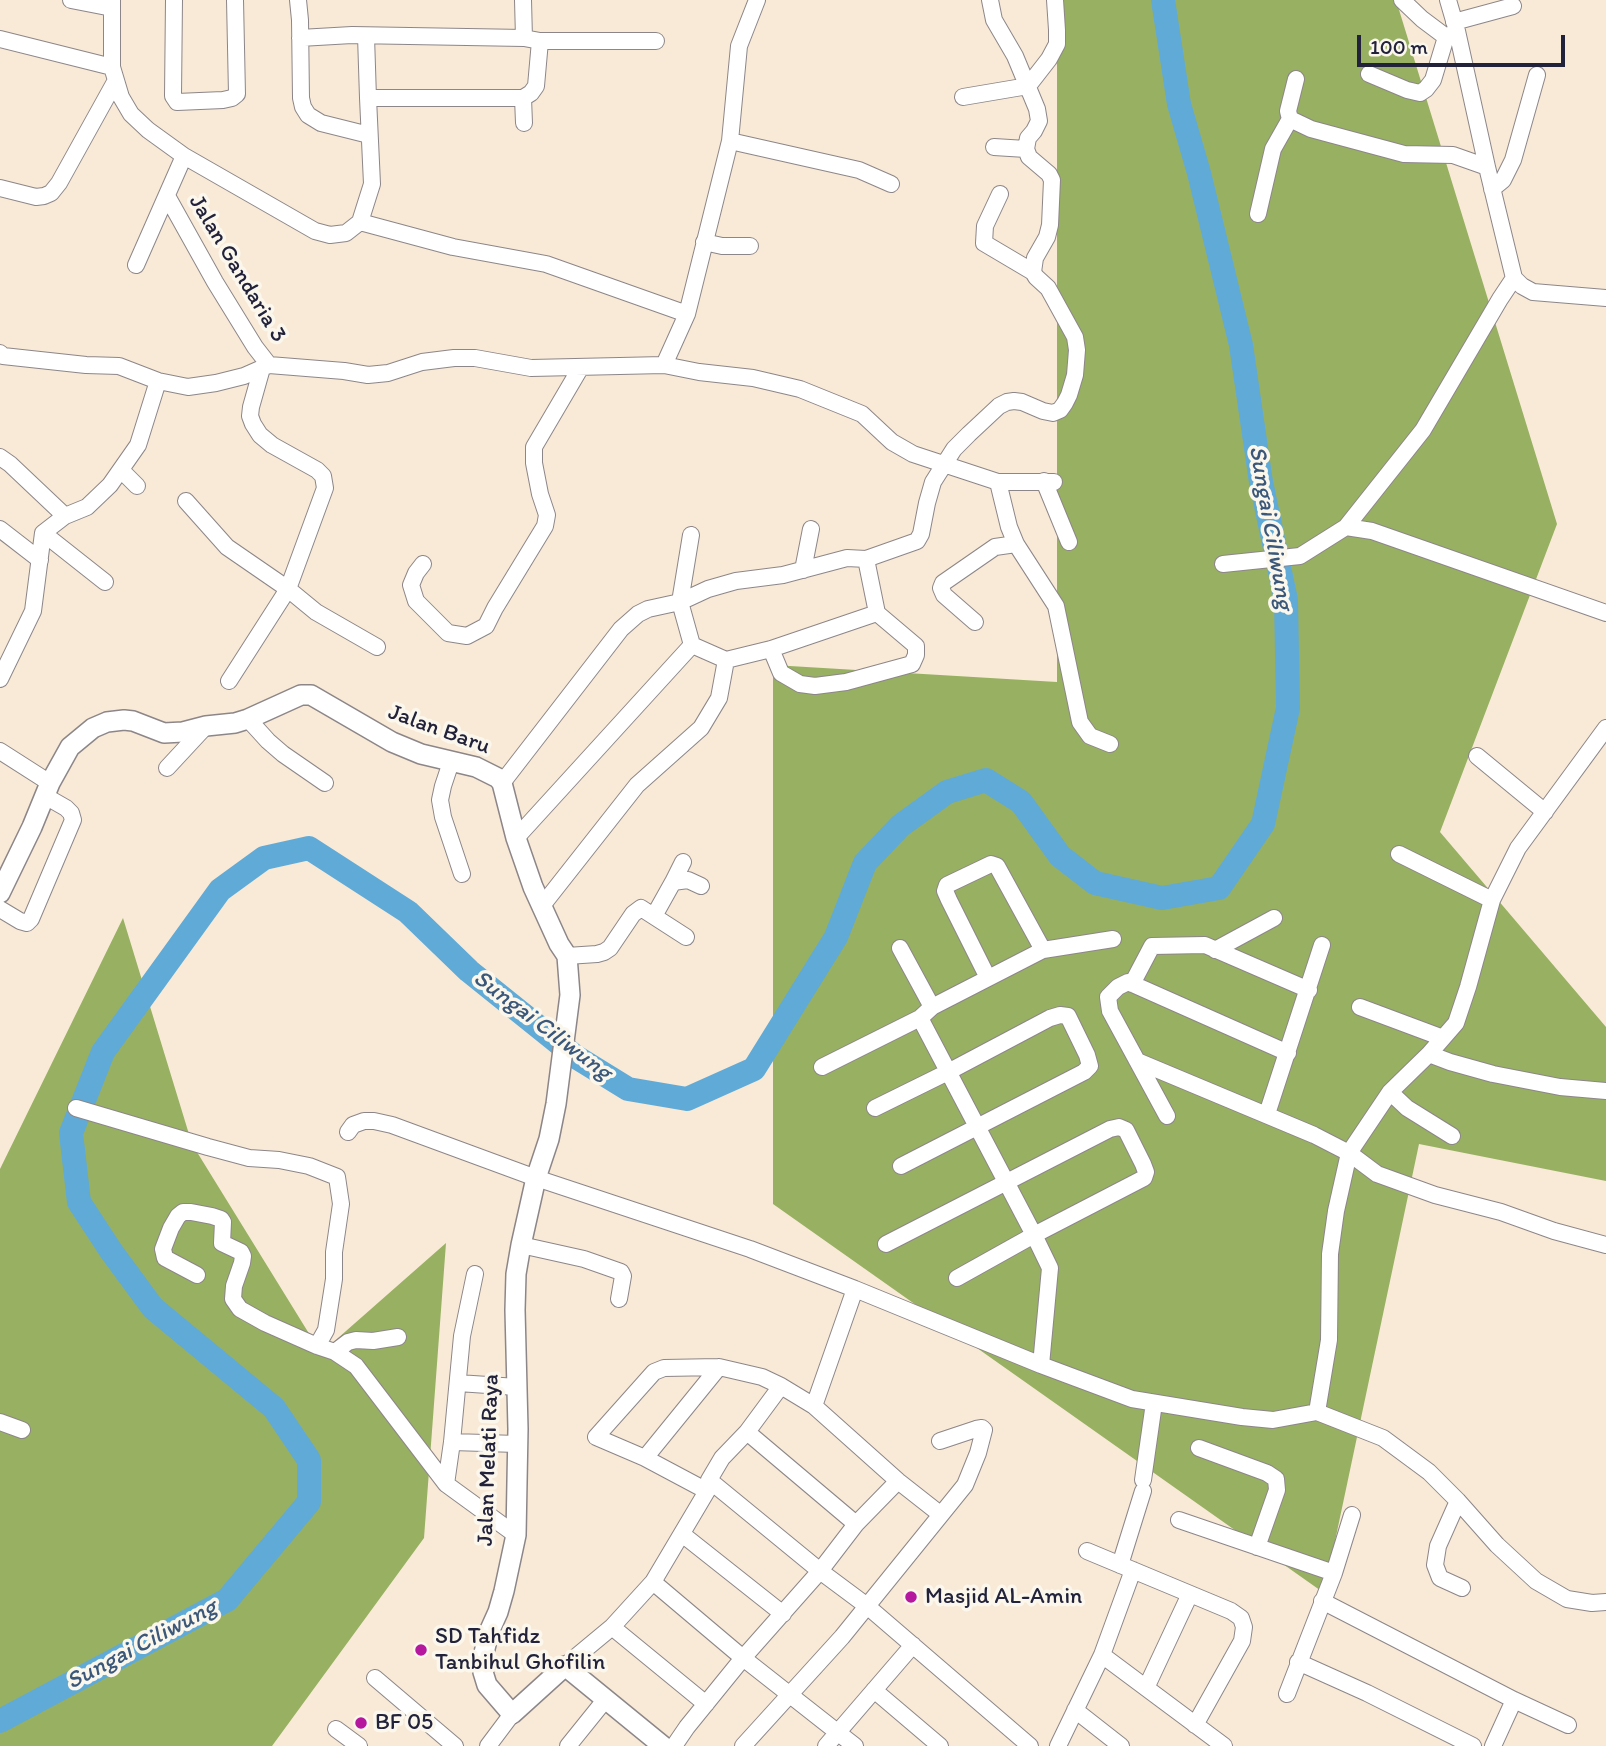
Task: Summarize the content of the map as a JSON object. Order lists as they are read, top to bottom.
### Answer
{
  "streets": {
    "street": ["Jalan Gandaria 3", "Jalan Baru", "Jalan Melati Raya"]
  },
  "crossings": [
    ["Jalan Baru", "Jalan Melati Raya"]
  ],
  "water": ["Sungai Ciliwung"],
  "places": ["Masjid AL-Amin", "SD Tahfidz Tanbihul Ghofilin", "BF 05"],
  "scale_bar": "100 m"
}
